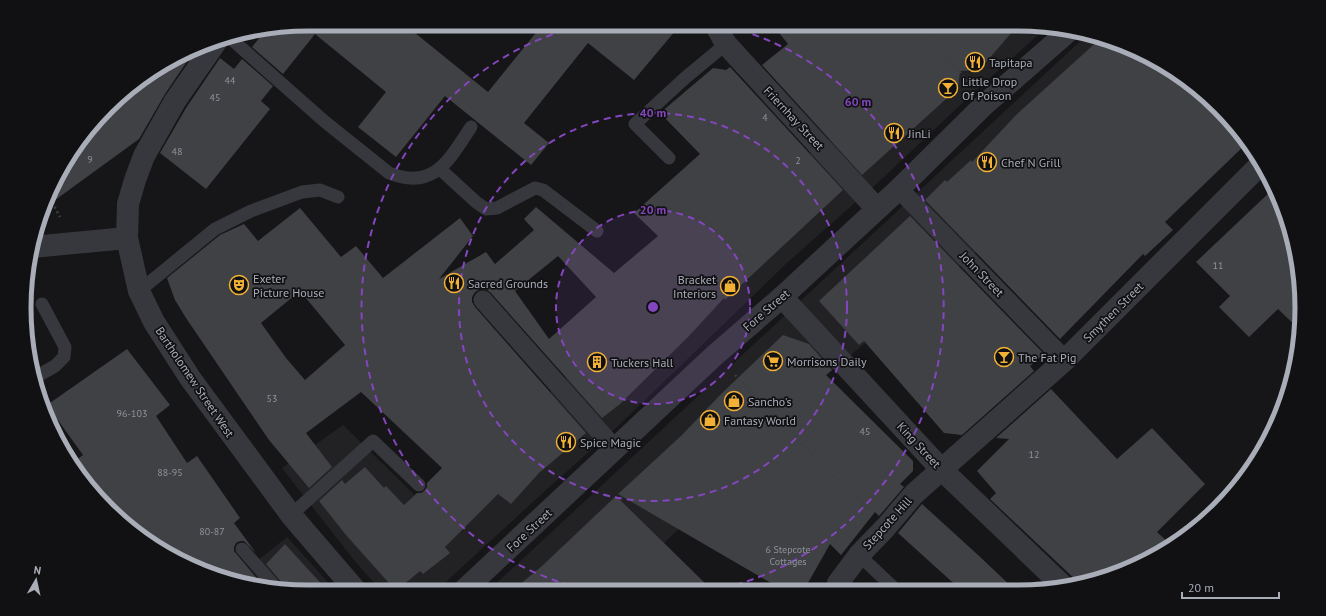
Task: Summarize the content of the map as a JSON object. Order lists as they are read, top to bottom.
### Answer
{
  "streets": {
    "street": [
      "Friernhay Street",
      "John Street",
      "Fore Street",
      "Smythen Street",
      "Bartholomew Street West",
      "King Street",
      "Stepcote Hill"
    ]
  },
  "crossings": [
    ["Friernhay Street", "Fore Street"],
    ["John Street", "Fore Street"],
    ["John Street", "Smythen Street"],
    ["Fore Street", "King Street"],
    ["Smythen Street", "King Street"],
    ["Smythen Street", "Stepcote Hill"],
    ["King Street", "Stepcote Hill"]
  ],
  "places": {
    "restaurant": [
      "Tapitapa",
      "JinLi",
      "Chef N Grill",
      "Sacred Grounds",
      "Spice Magic"
    ],
    "bar": ["Little Drop Of Poison", "The Fat Pig"],
    "theatre": ["Exeter Picture House"],
    "shop": ["Bracket Interiors", "Sancho's", "Fantasy World"],
    "supermarket": ["Morrisons Daily"],
    "building": ["Tuckers Hall"]
  },
  "house_numbers": [
    "44",
    "45",
    "4",
    "48",
    "9",
    "2",
    "11",
    "53",
    "96-103",
    "45",
    "12",
    "88-95",
    "80-87",
    "6 Stepcote Cottages"
  ],
  "scale_bar": "20 m",
  "north": "top",
  "rings": ["60 m", "40 m", "20 m"]
}
